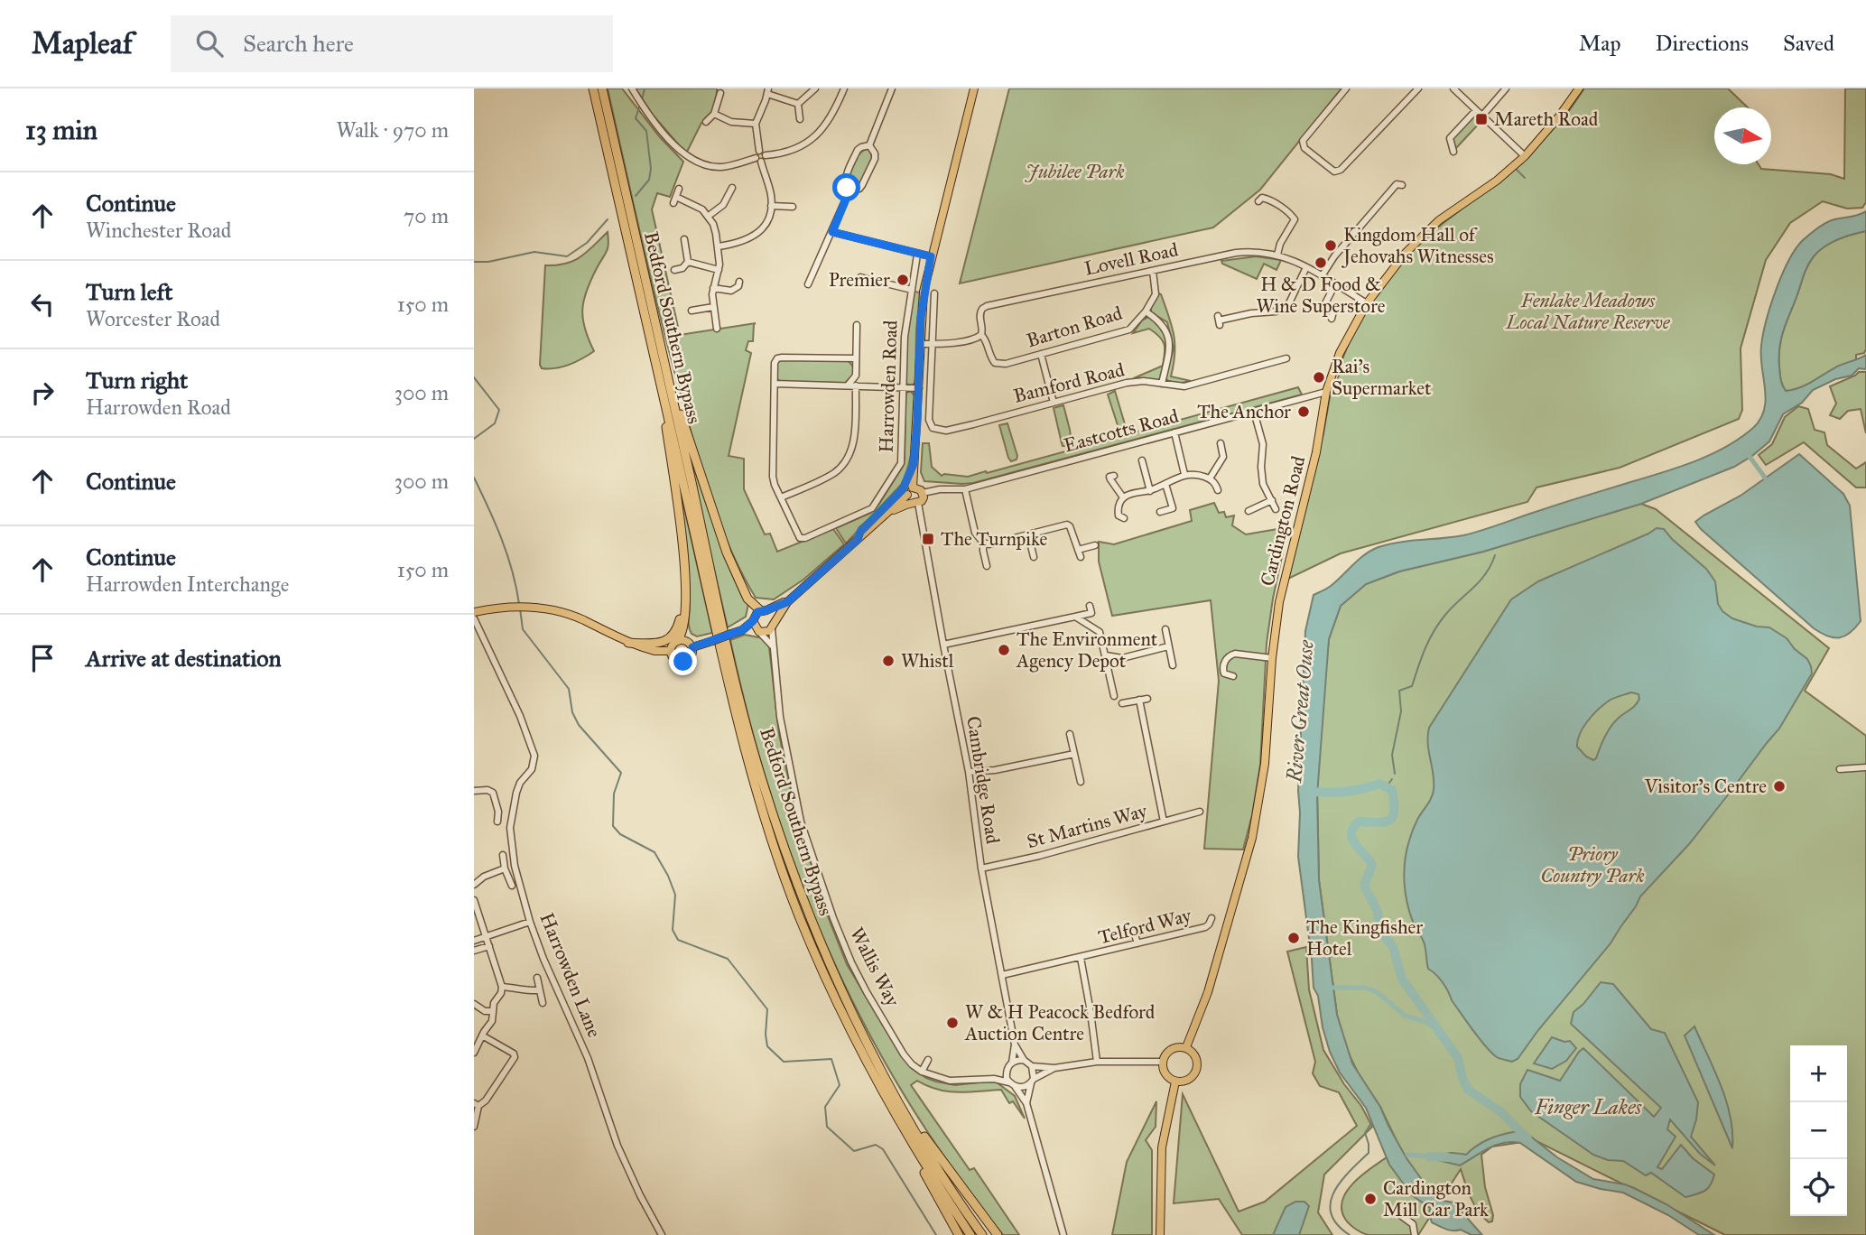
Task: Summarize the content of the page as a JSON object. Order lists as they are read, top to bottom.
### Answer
{
  "streets": {
    "highway": ["Bedford Southern Bypass"],
    "main road": ["Harrowden Road", "Cardington Road"],
    "street": [
      "Lovell Road",
      "Barton Road",
      "Bamford Road",
      "Eastcotts Road",
      "Cambridge Road",
      "St Martins Way",
      "Telford Way",
      "Wallis Way",
      "Harrowden Lane"
    ]
  },
  "crossings": [
    ["Lovell Road", "Barton Road"],
    ["Lovell Road", "Cardington Road"],
    ["Harrowden Road", "Eastcotts Road"],
    ["Harrowden Road", "Cambridge Road"],
    ["Eastcotts Road", "Cardington Road"],
    ["Eastcotts Road", "Cambridge Road"],
    ["Cambridge Road", "St Martins Way"],
    ["Cambridge Road", "Telford Way"]
  ],
  "water": ["River Great Ouse", "Finger Lakes"],
  "parks": ["Jubilee Park", "Fenlake Meadows Local Nature Reserve", "Priory Country Park"],
  "places": {
    "transit": ["Mareth Road", "The Turnpike"],
    "other": [
      "Kingdom Hall of Jehovahs Witnesses",
      "H & D Food & Wine Superstore",
      "Premier",
      "Rai's Supermarket",
      "The Anchor",
      "The Environment Agency Depot",
      "Whistl",
      "Visitor's Centre",
      "The Kingfisher Hotel",
      "W & H Peacock Bedford Auction Centre",
      "Cardington Mill Car Park"
    ]
  },
  "north": "right",
  "page": {
    "header": "Mapleaf",
    "search": "Search here",
    "nav": ["Map", "Directions", "Saved"],
    "heading": ["13 min", "Walk · 970 m"],
    "list": [
      ["Continue", "Winchester Road", "70 m"],
      ["Turn left", "Worcester Road", "150 m"],
      ["Turn right", "Harrowden Road", "300 m"],
      ["Continue", "300 m"],
      ["Continue", "Harrowden Interchange", "150 m"],
      "Arrive at destination"
    ],
    "map_buttons": ["+", "−"]
  }
}
